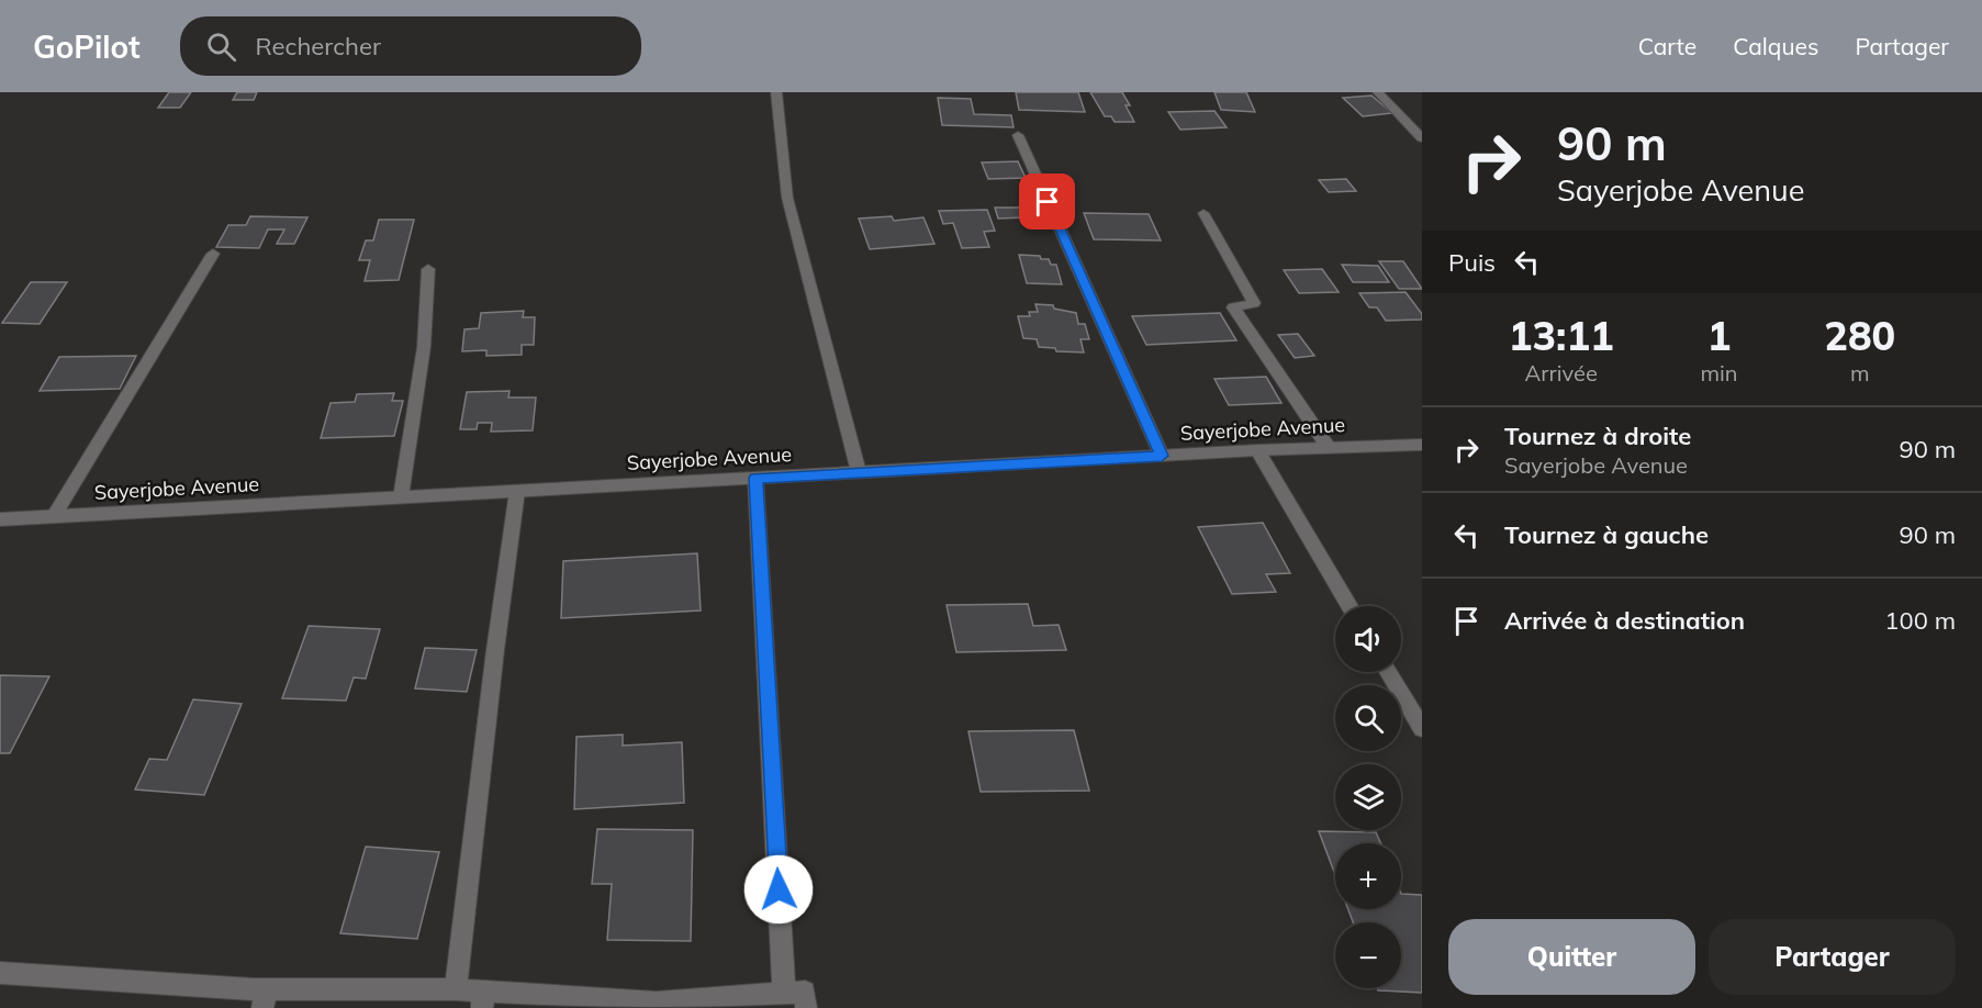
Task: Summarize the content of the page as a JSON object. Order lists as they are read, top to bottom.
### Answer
{
  "streets": {
    "street": ["Sayerjobe Avenue"]
  },
  "page": {
    "header": "GoPilot",
    "search": "Rechercher",
    "nav": ["Carte", "Calques", "Partager"],
    "turn": ["90 m", "Sayerjobe Avenue"],
    "then": "Puis",
    "eta": [
      "13:11",
      "Arrivée",
      "1",
      "min",
      "280",
      "m"
    ],
    "list": [
      {
        "name": "Tournez à droite",
        "note": "Sayerjobe Avenue",
        "value": "90 m"
      },
      {
        "name": "Tournez à gauche",
        "value": "90 m"
      },
      {
        "name": "Arrivée à destination",
        "value": "100 m"
      }
    ],
    "map_buttons": ["+", "−"],
    "buttons": ["Quitter", "Partager"]
  }
}
